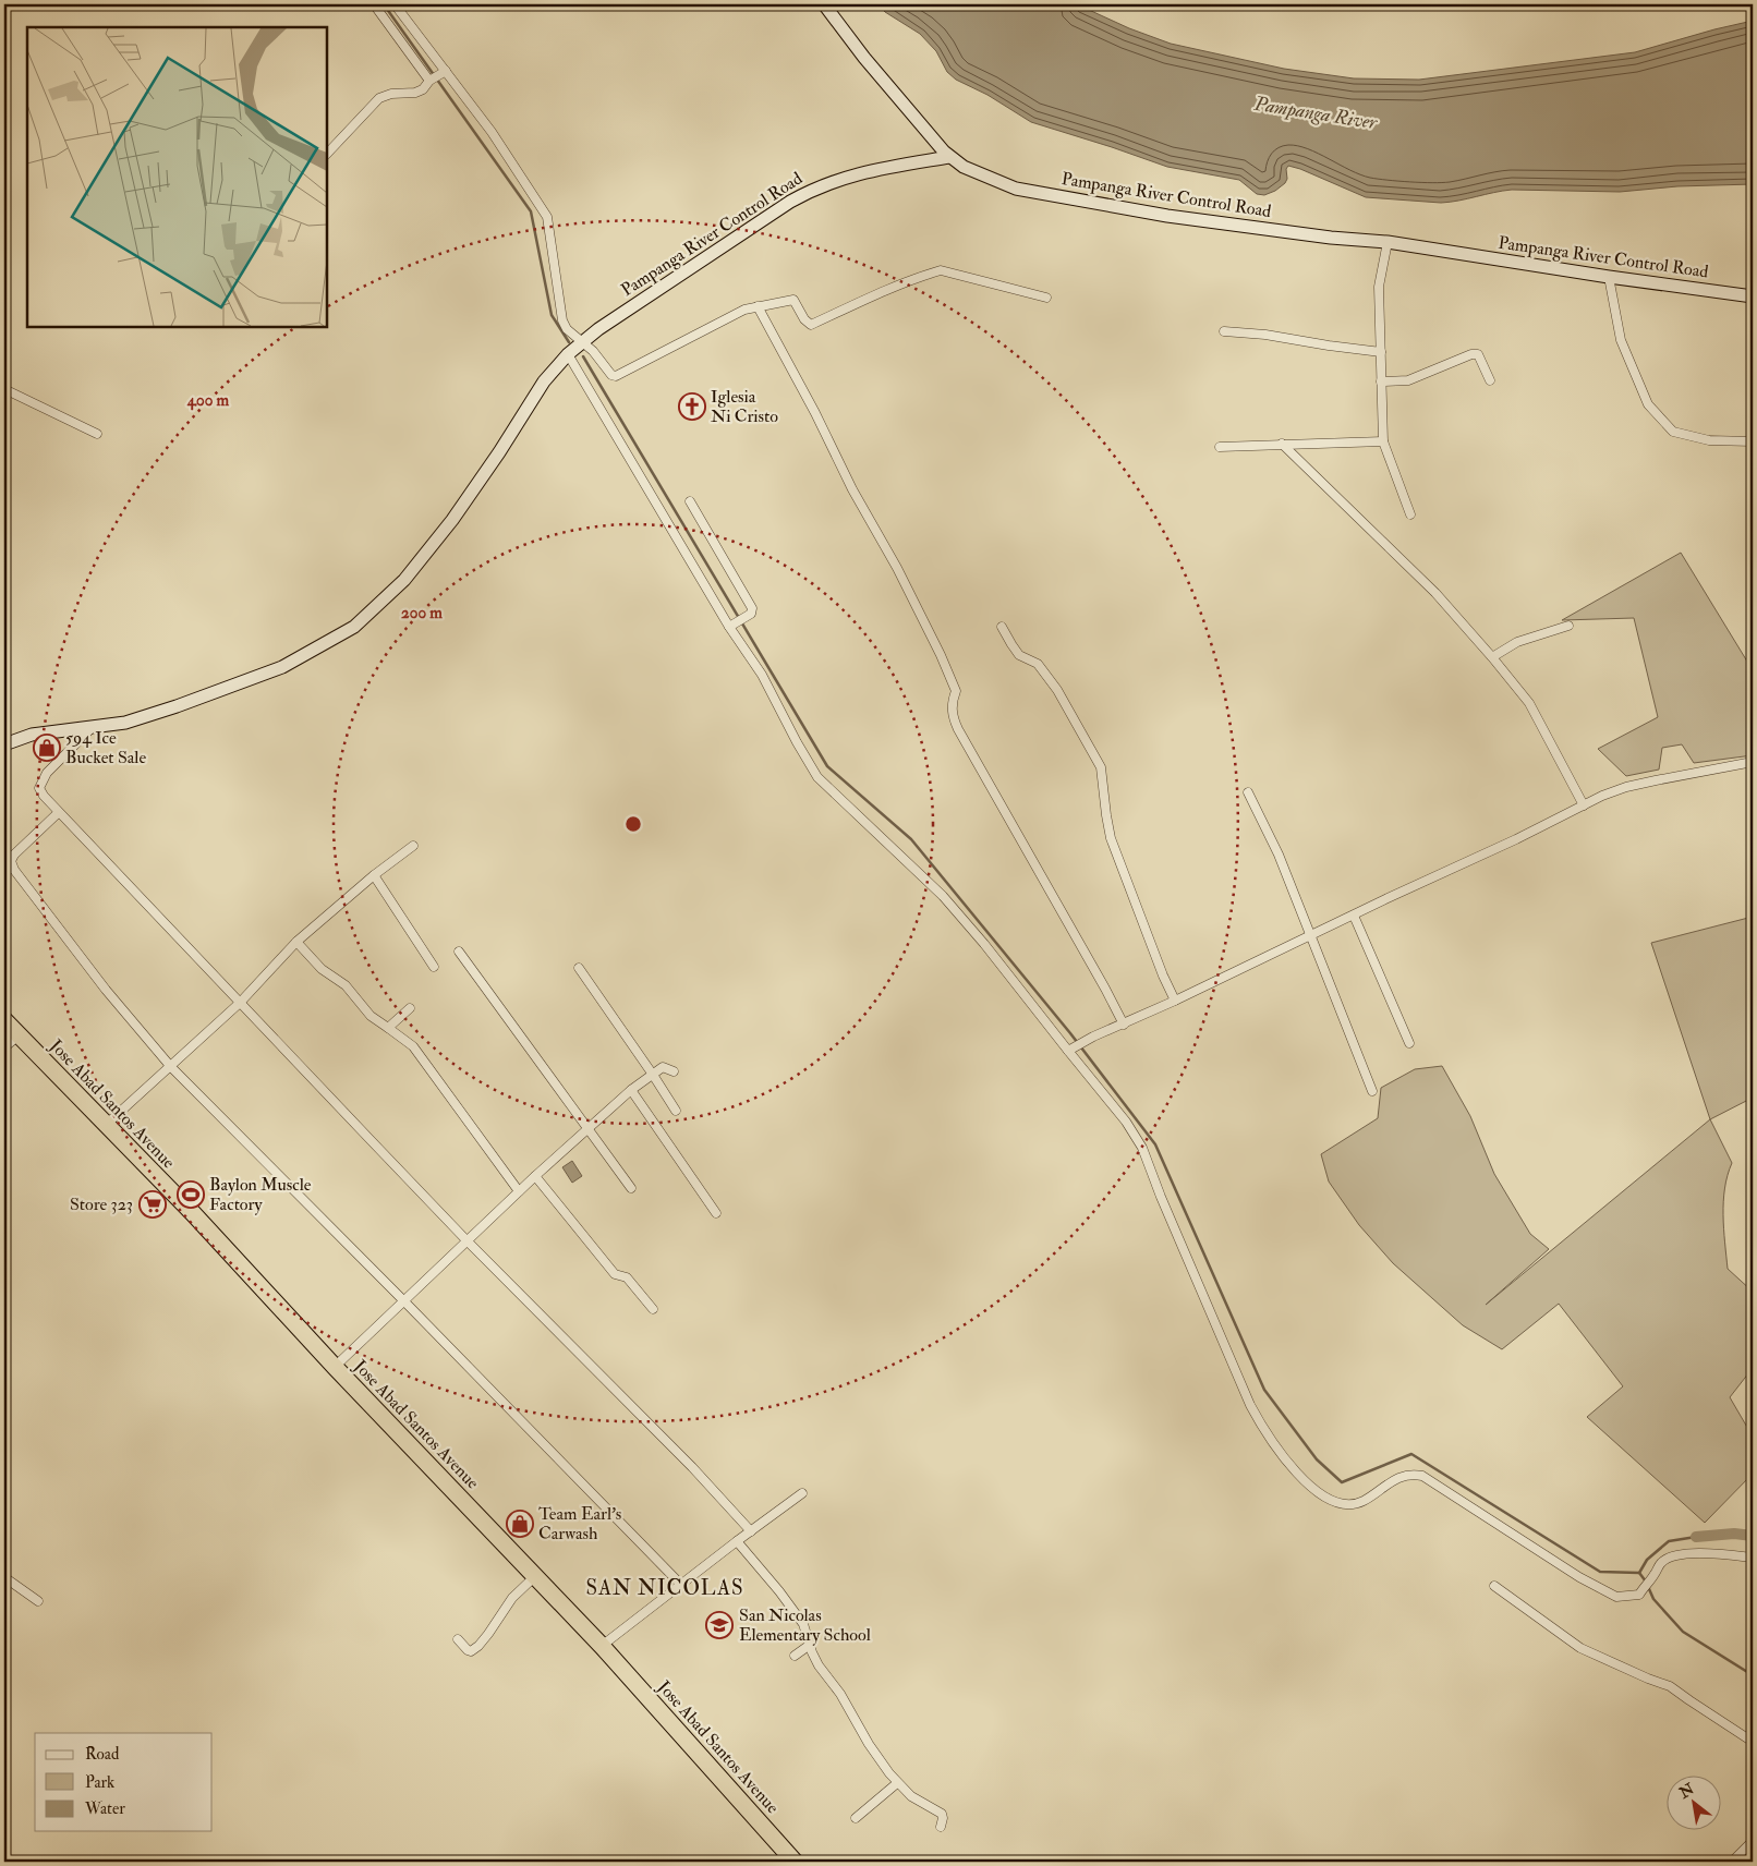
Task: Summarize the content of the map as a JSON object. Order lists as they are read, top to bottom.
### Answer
{
  "streets": {
    "highway": ["Jose Abad Santos Avenue"],
    "main road": ["Pampanga River Control Road"]
  },
  "districts": ["SAN NICOLAS"],
  "water": ["Pampanga River"],
  "places": {
    "church": ["Iglesia Ni Cristo"],
    "shop": ["594 Ice Bucket Sale", "Team Earl's Carwash"],
    "sports": ["Baylon Muscle Factory"],
    "supermarket": ["Store 323"],
    "school or university": ["San Nicolas Elementary School"]
  },
  "legend": ["Road", "Park", "Water"],
  "north": "top left",
  "rings": ["400 m", "200 m"]
}
